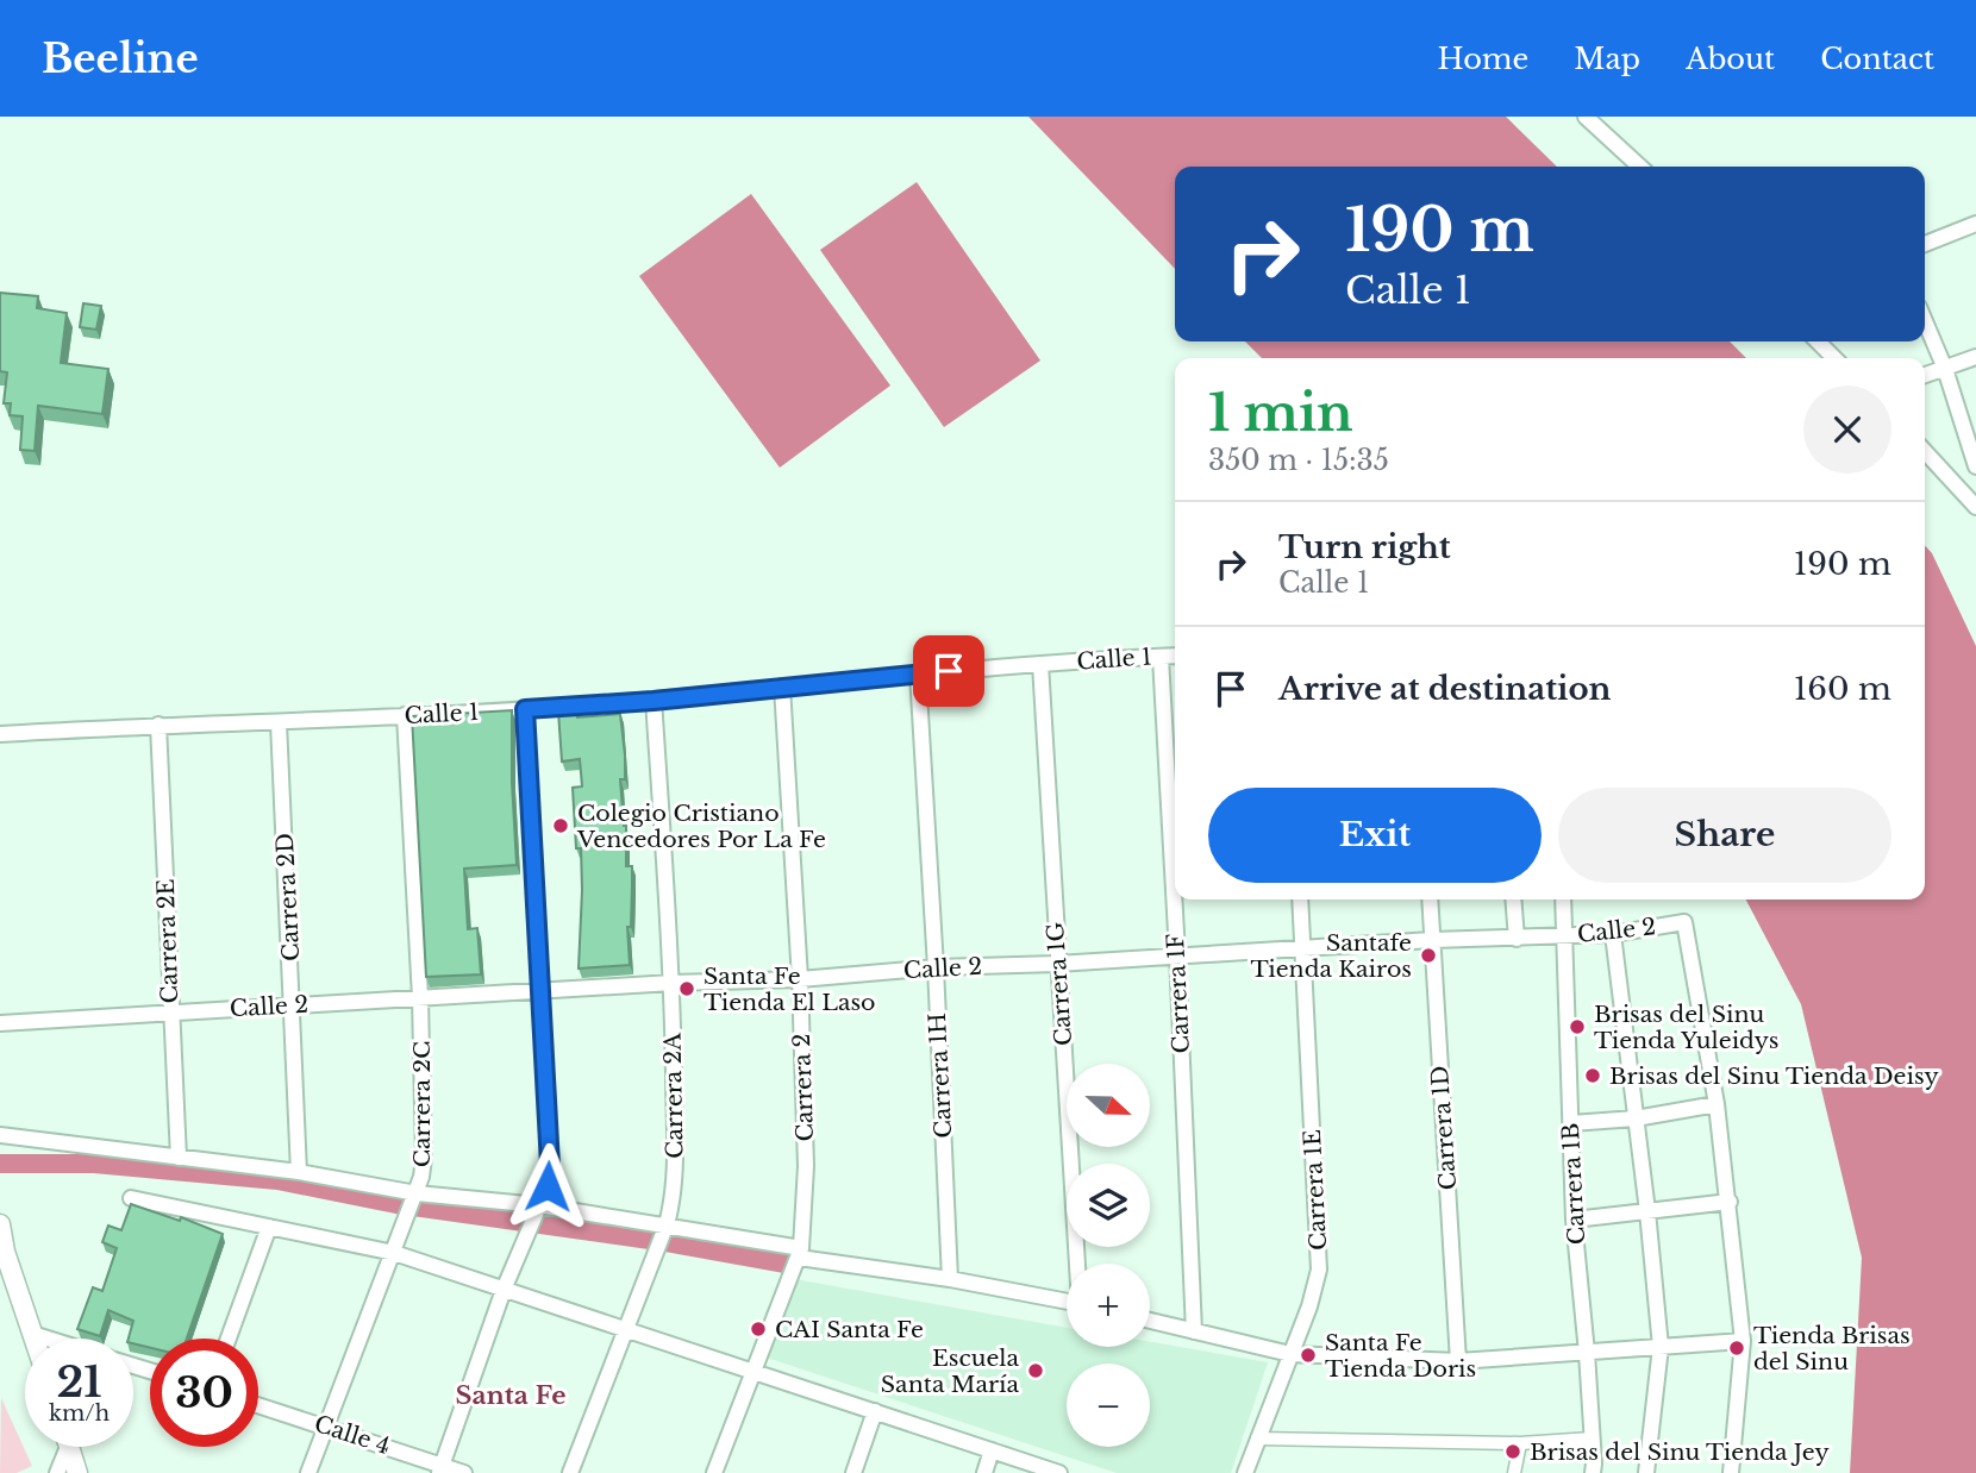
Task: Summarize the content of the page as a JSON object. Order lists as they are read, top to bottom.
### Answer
{
  "streets": {
    "street": [
      "Calle 1",
      "Carrera 2D",
      "Calle 2",
      "Carrera 2E",
      "Carrera 1G",
      "Carrera 1F",
      "Carrera 1H",
      "Carrera 2",
      "Carrera 2A",
      "Carrera 2C",
      "Carrera 1D",
      "Carrera 1B",
      "Carrera 1E",
      "Calle 4"
    ]
  },
  "crossings": [
    ["Calle 1", "Carrera 2D"],
    ["Calle 1", "Carrera 2E"],
    ["Calle 1", "Carrera 1G"],
    ["Calle 1", "Carrera 1F"],
    ["Calle 1", "Carrera 1H"],
    ["Calle 1", "Carrera 2"],
    ["Calle 1", "Carrera 2A"],
    ["Calle 1", "Carrera 2C"],
    ["Carrera 2D", "Calle 2"],
    ["Calle 2", "Carrera 2E"],
    ["Calle 2", "Carrera 1G"],
    ["Calle 2", "Carrera 1F"],
    ["Calle 2", "Carrera 1H"],
    ["Calle 2", "Carrera 2"],
    ["Calle 2", "Carrera 2A"],
    ["Calle 2", "Carrera 2C"],
    ["Calle 2", "Carrera 1D"],
    ["Calle 2", "Carrera 1B"],
    ["Calle 2", "Carrera 1E"],
    ["Carrera 2C", "Calle 4"]
  ],
  "districts": ["Santa Fe"],
  "places": [
    "Colegio Cristiano Vencedores Por La Fe",
    "Santafe Tienda Kairos",
    "Santa Fe Tienda El Laso",
    "Brisas del Sinu Tienda Yuleidys",
    "Brisas del Sinu Tienda Deisy",
    "CAI Santa Fe",
    "Tienda Brisas del Sinu",
    "Santa Fe Tienda Doris",
    "Escuela Santa María",
    "Brisas del Sinu Tienda Jey"
  ],
  "north": "right",
  "page": {
    "header": "Beeline",
    "nav": [
      "Home",
      "Map",
      "About",
      "Contact"
    ],
    "turn": ["190 m", "Calle 1"],
    "heading": ["1 min", "350 m · 15:35"],
    "list": [
      {
        "name": "Turn right",
        "note": "Calle 1",
        "value": "190 m"
      },
      {
        "name": "Arrive at destination",
        "value": "160 m"
      }
    ],
    "buttons": ["Exit", "Share"],
    "map_buttons": ["+", "−"],
    "speed": "21 km/h",
    "limit": "30"
  }
}
